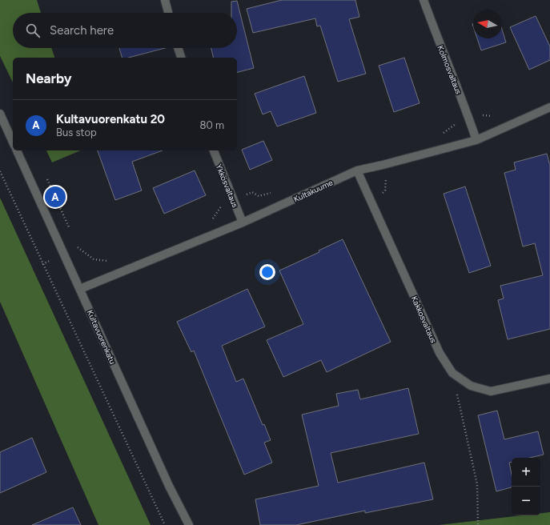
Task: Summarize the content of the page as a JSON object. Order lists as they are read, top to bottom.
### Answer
{
  "streets": {
    "street": [
      "Kolmosvaltaus",
      "Ykkösvaltaus",
      "Kultakuume",
      "Kakkosvaltaus",
      "Kultavuorenkatu"
    ]
  },
  "crossings": [
    ["Kolmosvaltaus", "Kultakuume"],
    ["Ykkösvaltaus", "Kultakuume"],
    ["Kultakuume", "Kakkosvaltaus"],
    ["Kultakuume", "Kultavuorenkatu"]
  ],
  "north": "left",
  "page": {
    "search": "Search here",
    "heading": "Nearby",
    "list": [
      {
        "mark": "A",
        "name": "Kultavuorenkatu 20",
        "note": "Bus stop",
        "value": "80 m"
      }
    ],
    "pins": "A",
    "map_buttons": ["+", "−"]
  }
}
